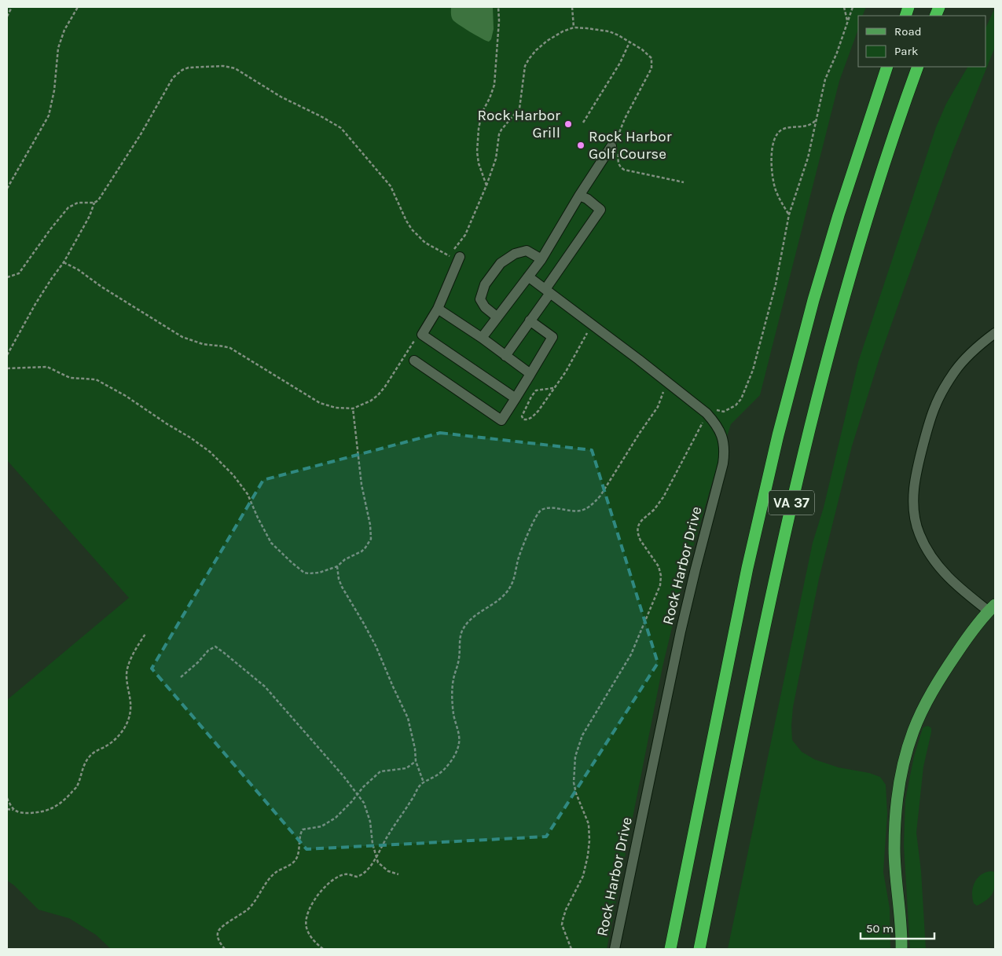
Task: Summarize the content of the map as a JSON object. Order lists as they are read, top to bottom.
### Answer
{
  "streets": {
    "highway": ["VA 37"],
    "street": ["Rock Harbor Drive"]
  },
  "places": ["Rock Harbor Grill", "Rock Harbor Golf Course"],
  "legend": ["Road", "Park"],
  "scale_bar": "50 m"
}
